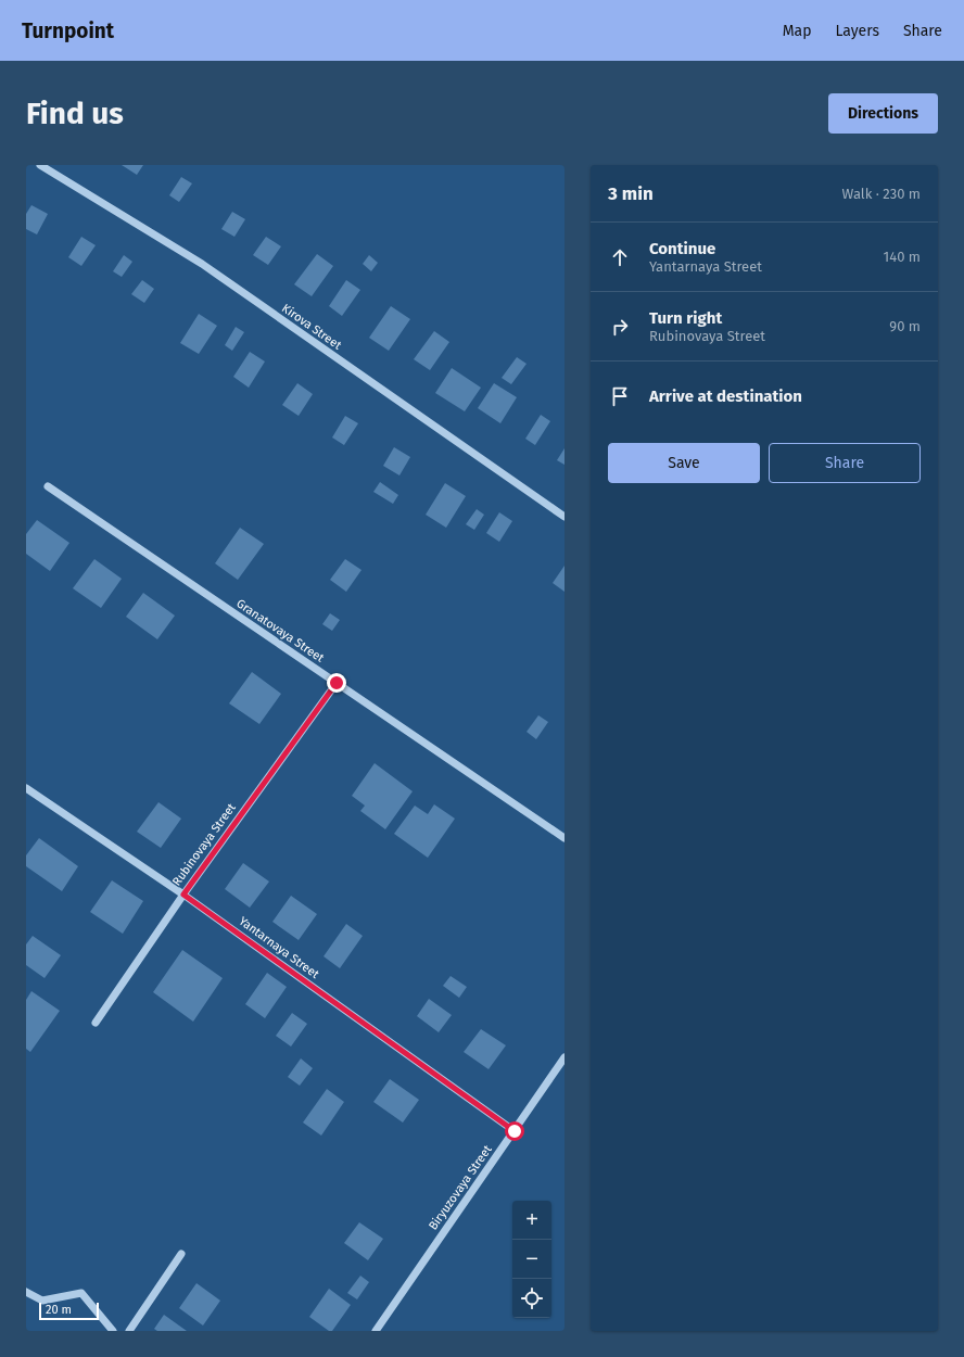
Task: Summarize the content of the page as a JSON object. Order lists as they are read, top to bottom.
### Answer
{
  "streets": {
    "street": [
      "Kirova Street",
      "Granatovaya Street",
      "Rubinovaya Street",
      "Yantarnaya Street",
      "Biryuzovaya Street"
    ]
  },
  "crossings": [
    ["Granatovaya Street", "Rubinovaya Street"],
    ["Rubinovaya Street", "Yantarnaya Street"],
    ["Yantarnaya Street", "Biryuzovaya Street"]
  ],
  "scale_bar": "20 m",
  "page": {
    "header": "Turnpoint",
    "nav": ["Map", "Layers", "Share"],
    "buttons": [
      "Directions",
      ["Save", "Share"]
    ],
    "title": "Find us",
    "heading": ["3 min", "Walk · 230 m"],
    "list": [
      ["Continue", "Yantarnaya Street", "140 m"],
      ["Turn right", "Rubinovaya Street", "90 m"],
      "Arrive at destination"
    ],
    "map_buttons": ["+", "−"],
    "scale": "20 m"
  }
}
